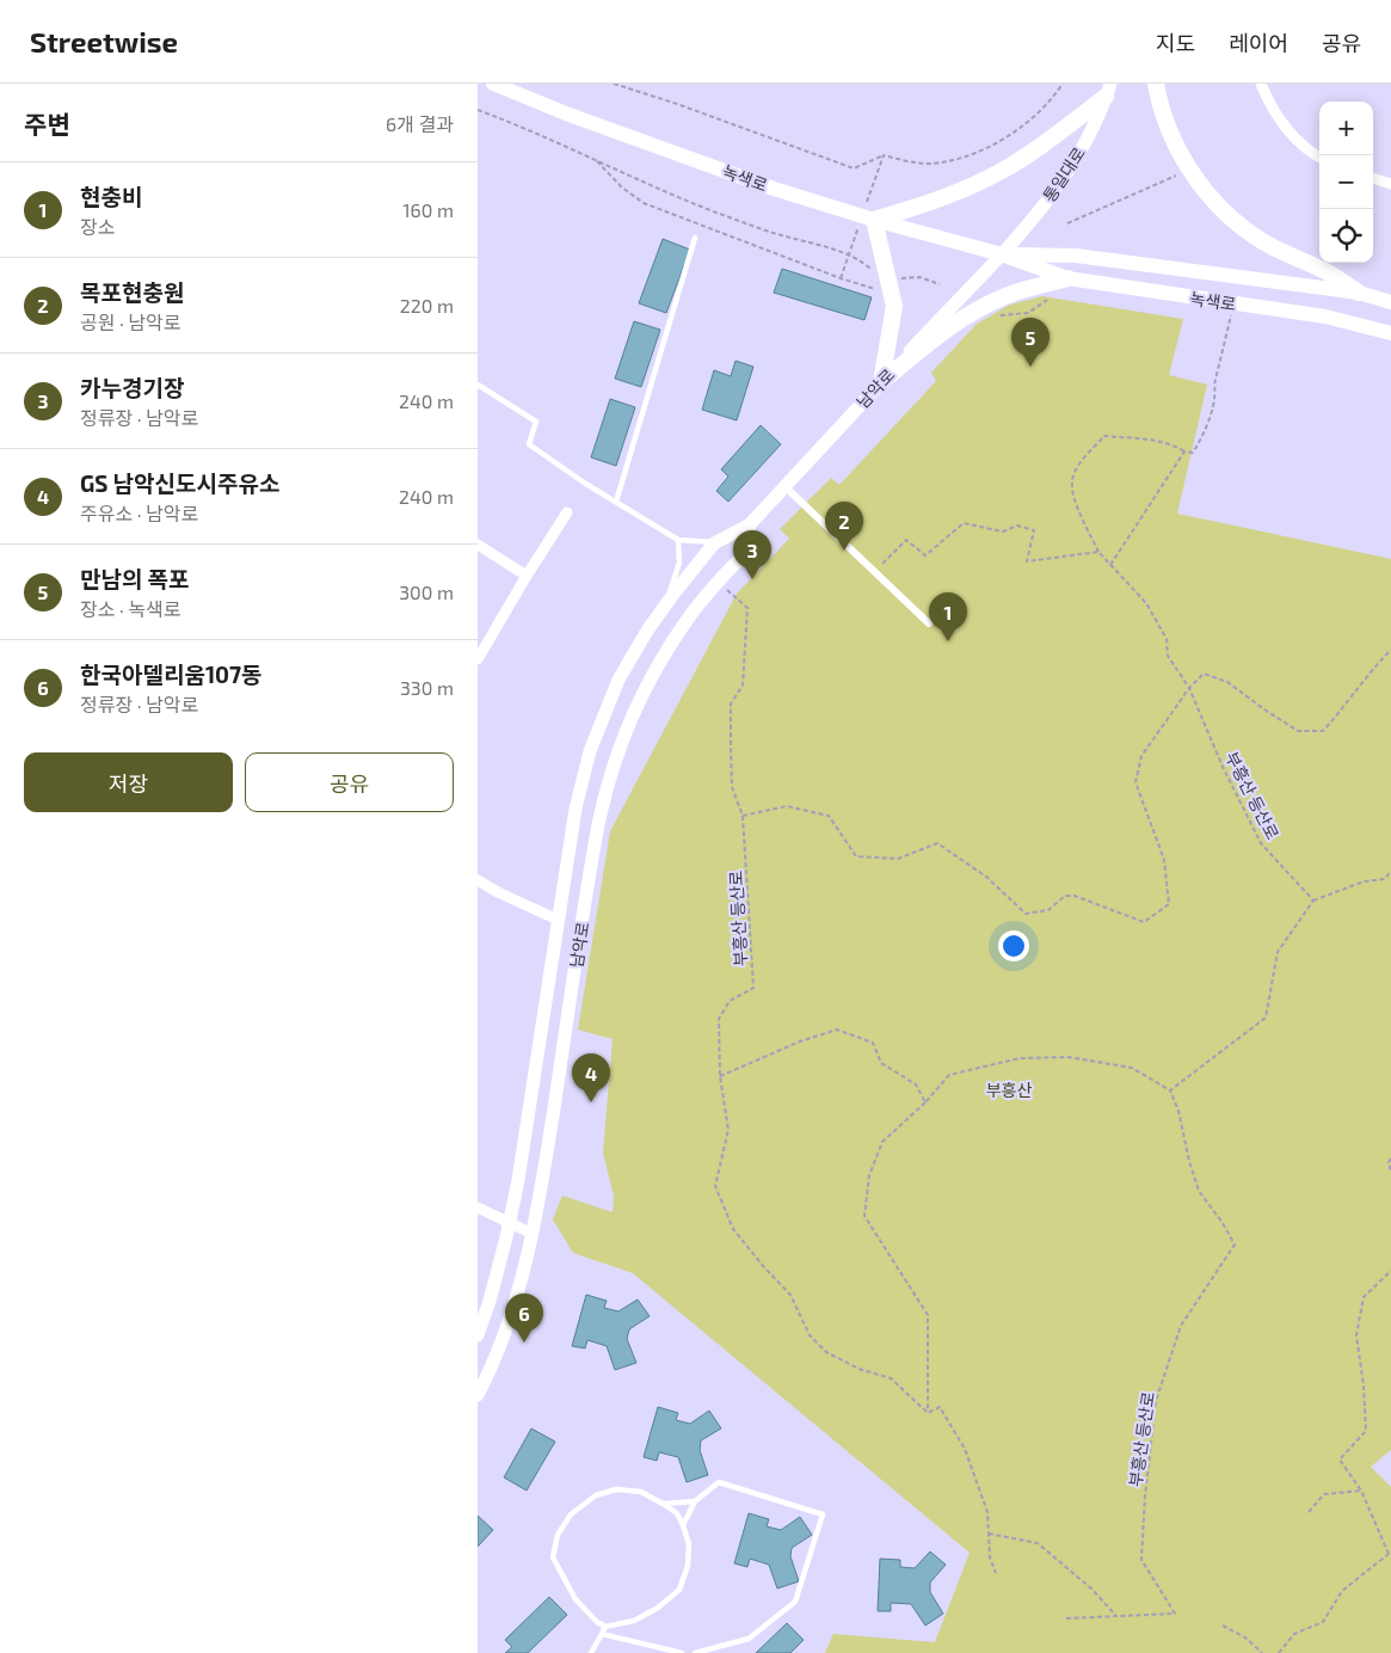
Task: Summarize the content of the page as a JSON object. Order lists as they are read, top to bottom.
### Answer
{
  "streets": {
    "main road": ["녹색로"],
    "street": ["통일대로", "남악로"],
    "path": ["부흥산 등산로"]
  },
  "crossings": [
    ["통일대로", "녹색로"],
    ["통일대로", "남악로"],
    ["녹색로", "남악로"],
    ["남악로", "부흥산 등산로"]
  ],
  "parks": ["부흥산"],
  "page": {
    "header": "Streetwise",
    "nav": ["지도", "레이어", "공유"],
    "heading": ["주변", "6개 결과"],
    "map_buttons": ["+", "−"],
    "list": [
      {
        "mark": "1",
        "name": "현충비",
        "note": "장소",
        "value": "160 m"
      },
      {
        "mark": "2",
        "name": "목포현충원",
        "note": "공원 · 남악로",
        "value": "220 m"
      },
      {
        "mark": "3",
        "name": "카누경기장",
        "note": "정류장 · 남악로",
        "value": "240 m"
      },
      {
        "mark": "4",
        "name": "GS 남악신도시주유소",
        "note": "주유소 · 남악로",
        "value": "240 m"
      },
      {
        "mark": "5",
        "name": "만남의 폭포",
        "note": "장소 · 녹색로",
        "value": "300 m"
      },
      {
        "mark": "6",
        "name": "한국아델리움107동",
        "note": "정류장 · 남악로",
        "value": "330 m"
      }
    ],
    "pins": [
      "5",
      "2",
      "3",
      "1",
      "4",
      "6"
    ],
    "buttons": ["저장", "공유"]
  }
}
